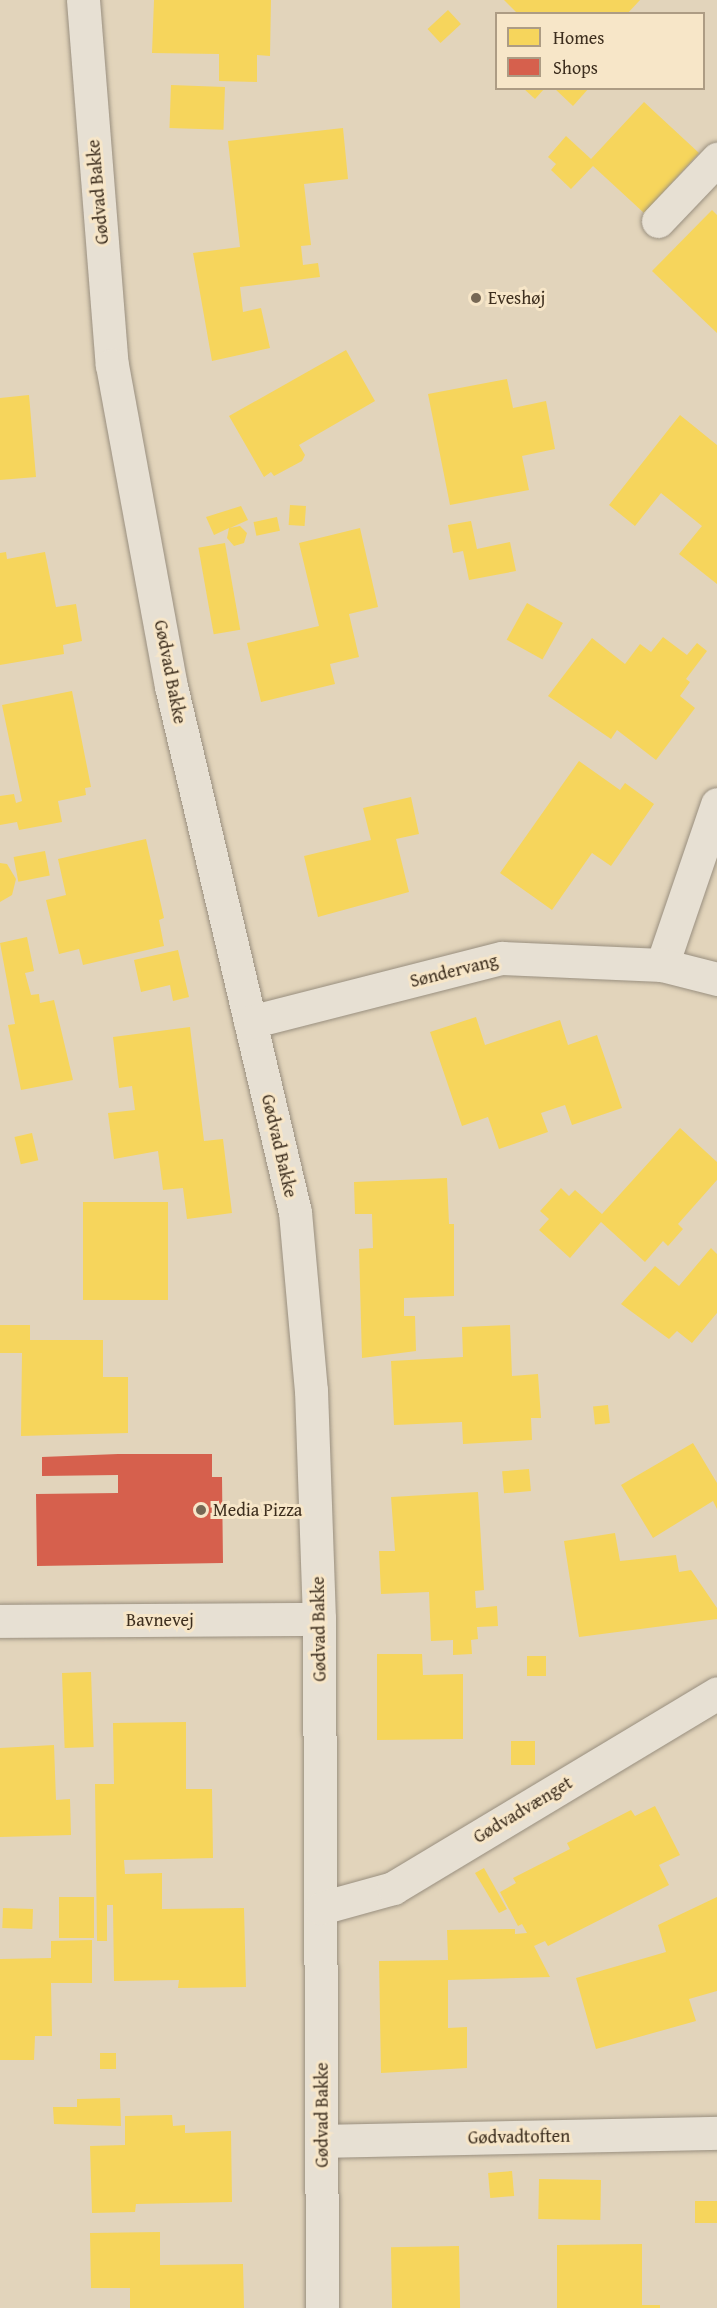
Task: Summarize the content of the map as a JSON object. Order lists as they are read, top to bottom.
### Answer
{
  "streets": {
    "street": [
      "Gødvad Bakke",
      "Søndervang",
      "Bavnevej",
      "Gødvadvænget",
      "Gødvadtoften"
    ]
  },
  "crossings": [
    ["Gødvad Bakke", "Søndervang"],
    ["Gødvad Bakke", "Bavnevej"],
    ["Gødvad Bakke", "Gødvadvænget"],
    ["Gødvad Bakke", "Gødvadtoften"]
  ],
  "places": ["Eveshøj", "Media Pizza"],
  "legend": ["Homes", "Shops"]
}
